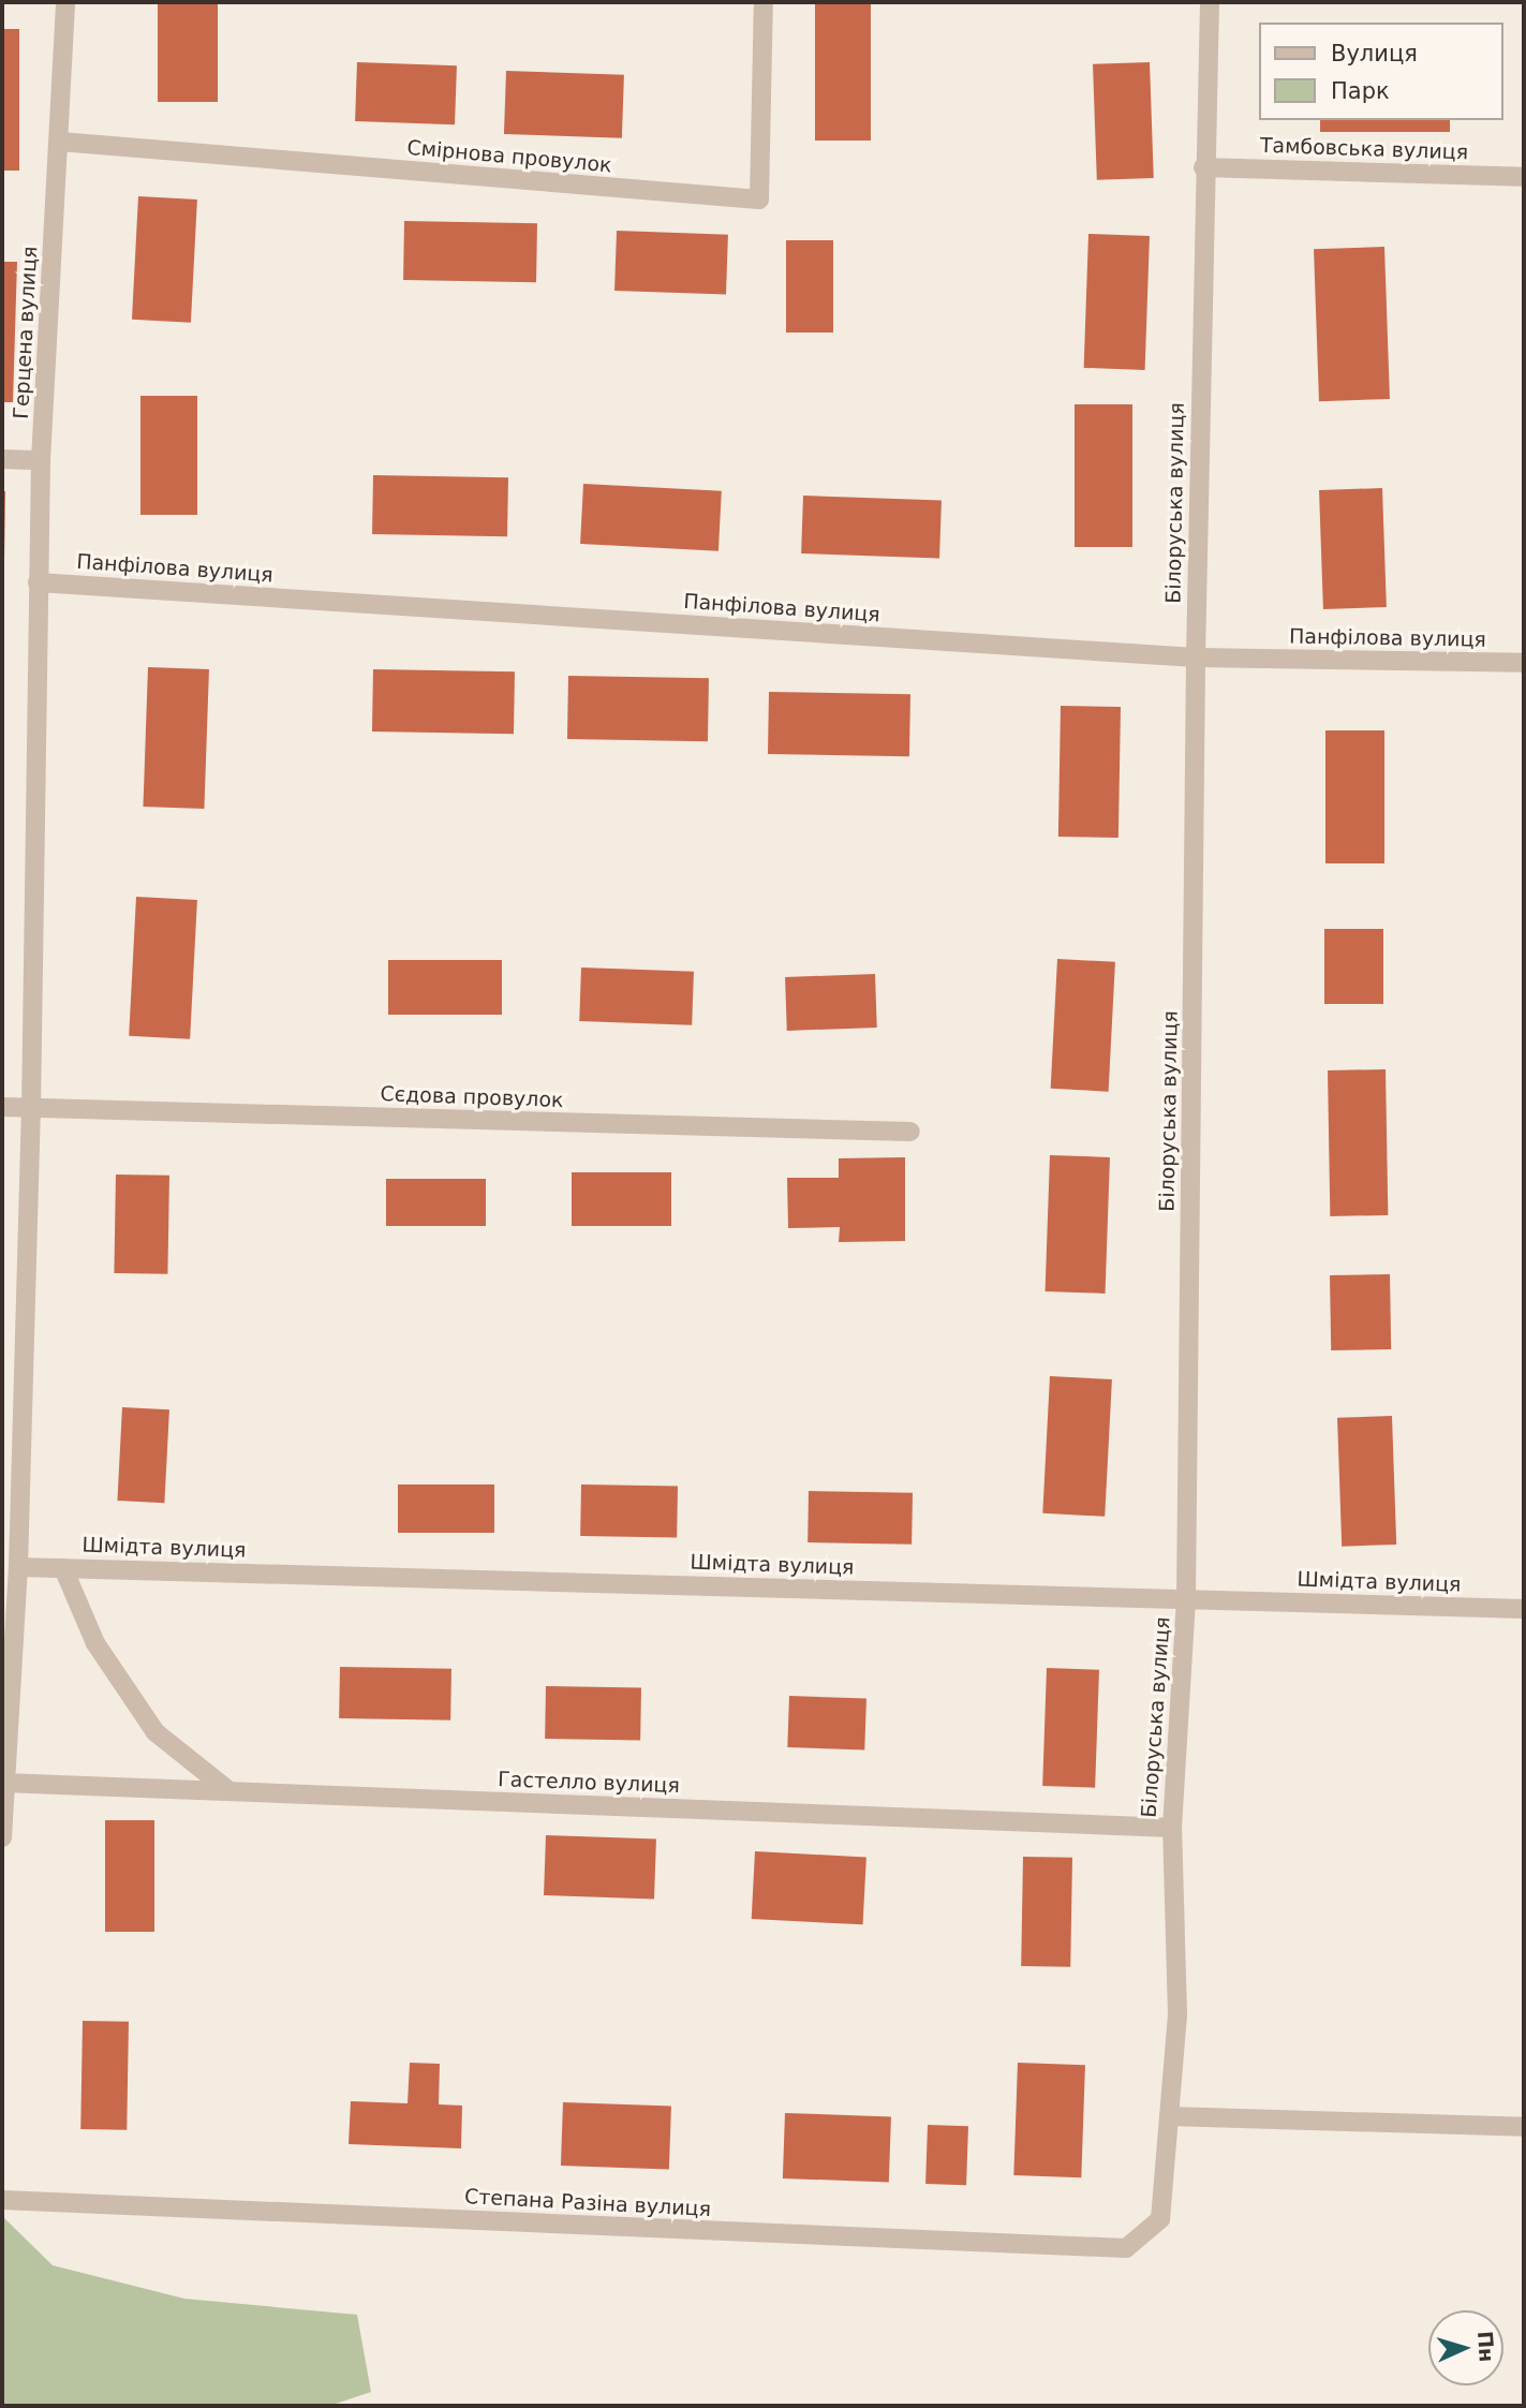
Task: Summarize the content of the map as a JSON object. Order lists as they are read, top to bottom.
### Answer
{
  "streets": {
    "street": [
      "Тамбовська вулиця",
      "Смірнова провулок",
      "Герцена вулиця",
      "Білоруська вулиця",
      "Панфілова вулиця",
      "Сєдова провулок",
      "Шмідта вулиця",
      "Гастелло вулиця",
      "Степана Разіна вулиця"
    ]
  },
  "crossings": [
    ["Тамбовська вулиця", "Білоруська вулиця"],
    ["Смірнова провулок", "Герцена вулиця"],
    ["Герцена вулиця", "Панфілова вулиця"],
    ["Герцена вулиця", "Сєдова провулок"],
    ["Герцена вулиця", "Шмідта вулиця"],
    ["Герцена вулиця", "Гастелло вулиця"],
    ["Білоруська вулиця", "Панфілова вулиця"],
    ["Білоруська вулиця", "Шмідта вулиця"],
    ["Білоруська вулиця", "Гастелло вулиця"],
    ["Білоруська вулиця", "Степана Разіна вулиця"]
  ],
  "legend": ["Вулиця", "Парк"],
  "north": "right"
}
